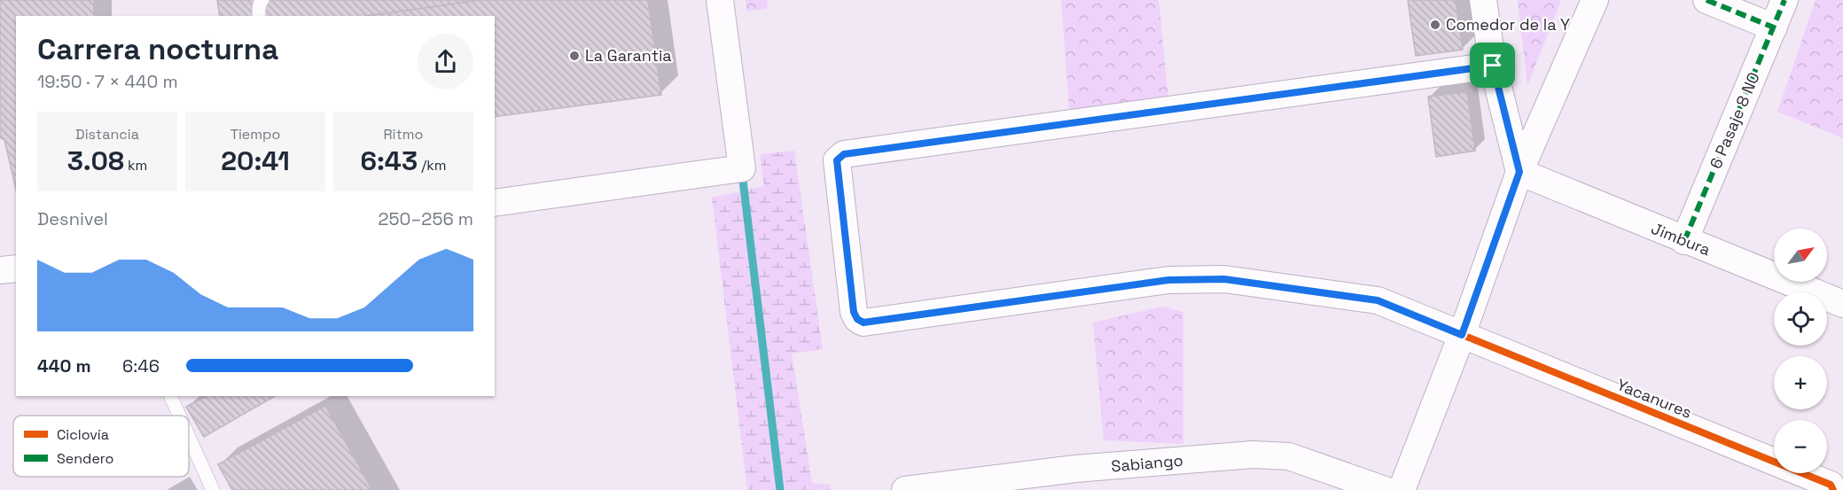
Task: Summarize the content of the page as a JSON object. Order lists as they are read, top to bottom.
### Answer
{
  "streets": {
    "street": [
      "6 Pasaje 8 NO",
      "Jimbura",
      "Yacanures",
      "Sabiango"
    ]
  },
  "crossings": [
    ["6 Pasaje 8 NO", "Jimbura"]
  ],
  "places": ["Comedor de la Y", "La Garantia"],
  "legend": ["Ciclovía", "Sendero"],
  "north": "top right",
  "page": {
    "heading": ["Carrera nocturna", "19:50 · 7 × 440 m"],
    "stats": [
      ["Distancia", "3.08 km"],
      ["Tiempo", "20:41"],
      ["Ritmo", "6:43 /km"]
    ],
    "chart": ["Desnivel", "250–256 m"],
    "map_buttons": ["+", "−"],
    "list": [
      {
        "name": "440 m",
        "note": "6:46"
      }
    ]
  }
}
